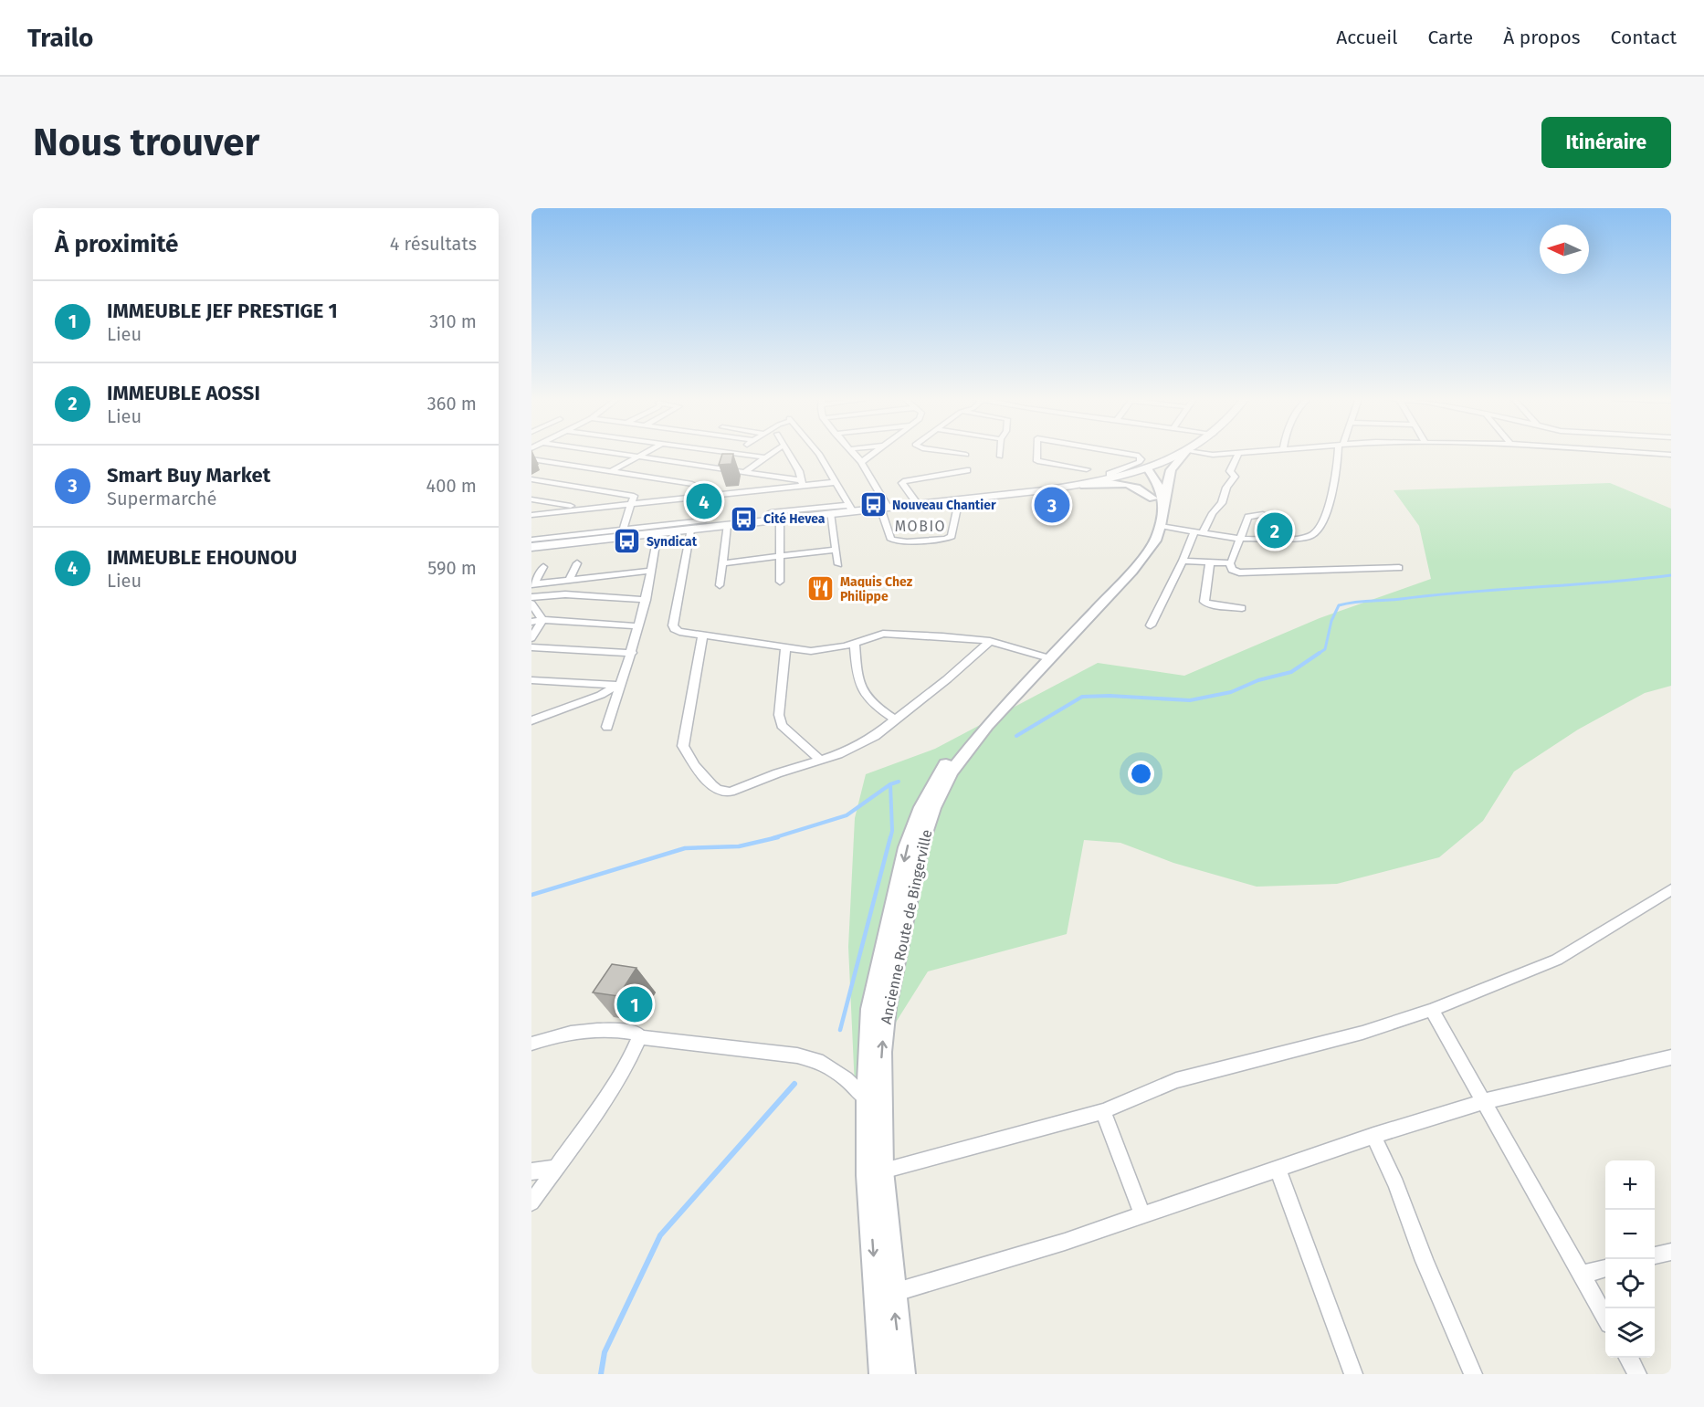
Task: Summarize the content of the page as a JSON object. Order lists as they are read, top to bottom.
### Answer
{
  "streets": {
    "street": ["Ancienne Route de Bingerville"]
  },
  "districts": ["MOBIO"],
  "places": {
    "bus stop": ["Nouveau Chantier", "Cité Hevea", "Syndicat"],
    "restaurant": ["Maquis Chez Philippe"]
  },
  "north": "left",
  "page": {
    "header": "Trailo",
    "nav": [
      "Accueil",
      "Carte",
      "À propos",
      "Contact"
    ],
    "buttons": "Itinéraire",
    "title": "Nous trouver",
    "heading": ["À proximité", "4 résultats"],
    "list": [
      {
        "mark": "1",
        "name": "IMMEUBLE JEF PRESTIGE 1",
        "note": "Lieu",
        "value": "310 m"
      },
      {
        "mark": "2",
        "name": "IMMEUBLE AOSSI",
        "note": "Lieu",
        "value": "360 m"
      },
      {
        "mark": "3",
        "name": "Smart Buy Market",
        "note": "Supermarché",
        "value": "400 m"
      },
      {
        "mark": "4",
        "name": "IMMEUBLE EHOUNOU",
        "note": "Lieu",
        "value": "590 m"
      }
    ],
    "pins": [
      "4",
      "3",
      "2",
      "1"
    ],
    "map_buttons": ["+", "−"]
  }
}
